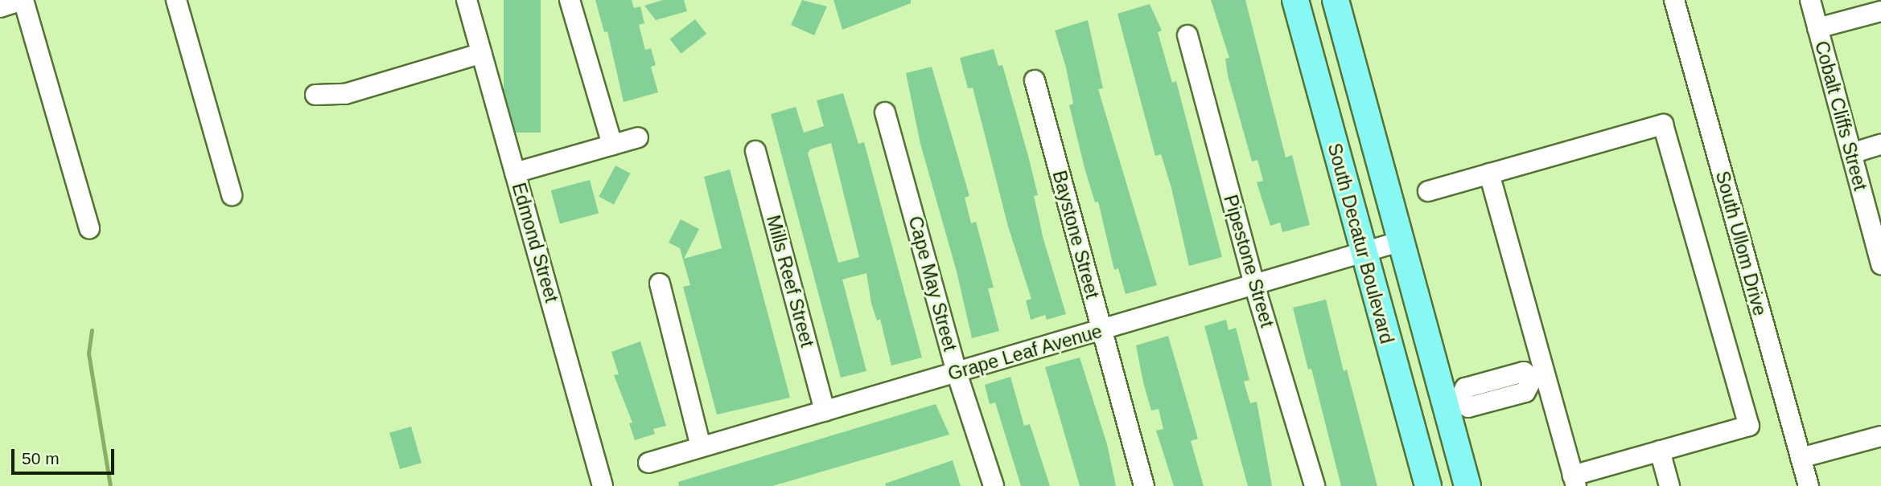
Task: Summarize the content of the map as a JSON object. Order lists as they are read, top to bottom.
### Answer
{
  "streets": {
    "main road": ["South Decatur Boulevard"],
    "street": [
      "Cobalt Cliffs Street",
      "Baystone Street",
      "Edmond Street",
      "South Ullom Drive",
      "Pipestone Street",
      "Mills Reef Street",
      "Cape May Street",
      "Grape Leaf Avenue"
    ]
  },
  "crossings": [
    ["Baystone Street", "Grape Leaf Avenue"],
    ["South Decatur Boulevard", "Grape Leaf Avenue"],
    ["Pipestone Street", "Grape Leaf Avenue"],
    ["Mills Reef Street", "Grape Leaf Avenue"],
    ["Cape May Street", "Grape Leaf Avenue"]
  ],
  "scale_bar": "50 m"
}
